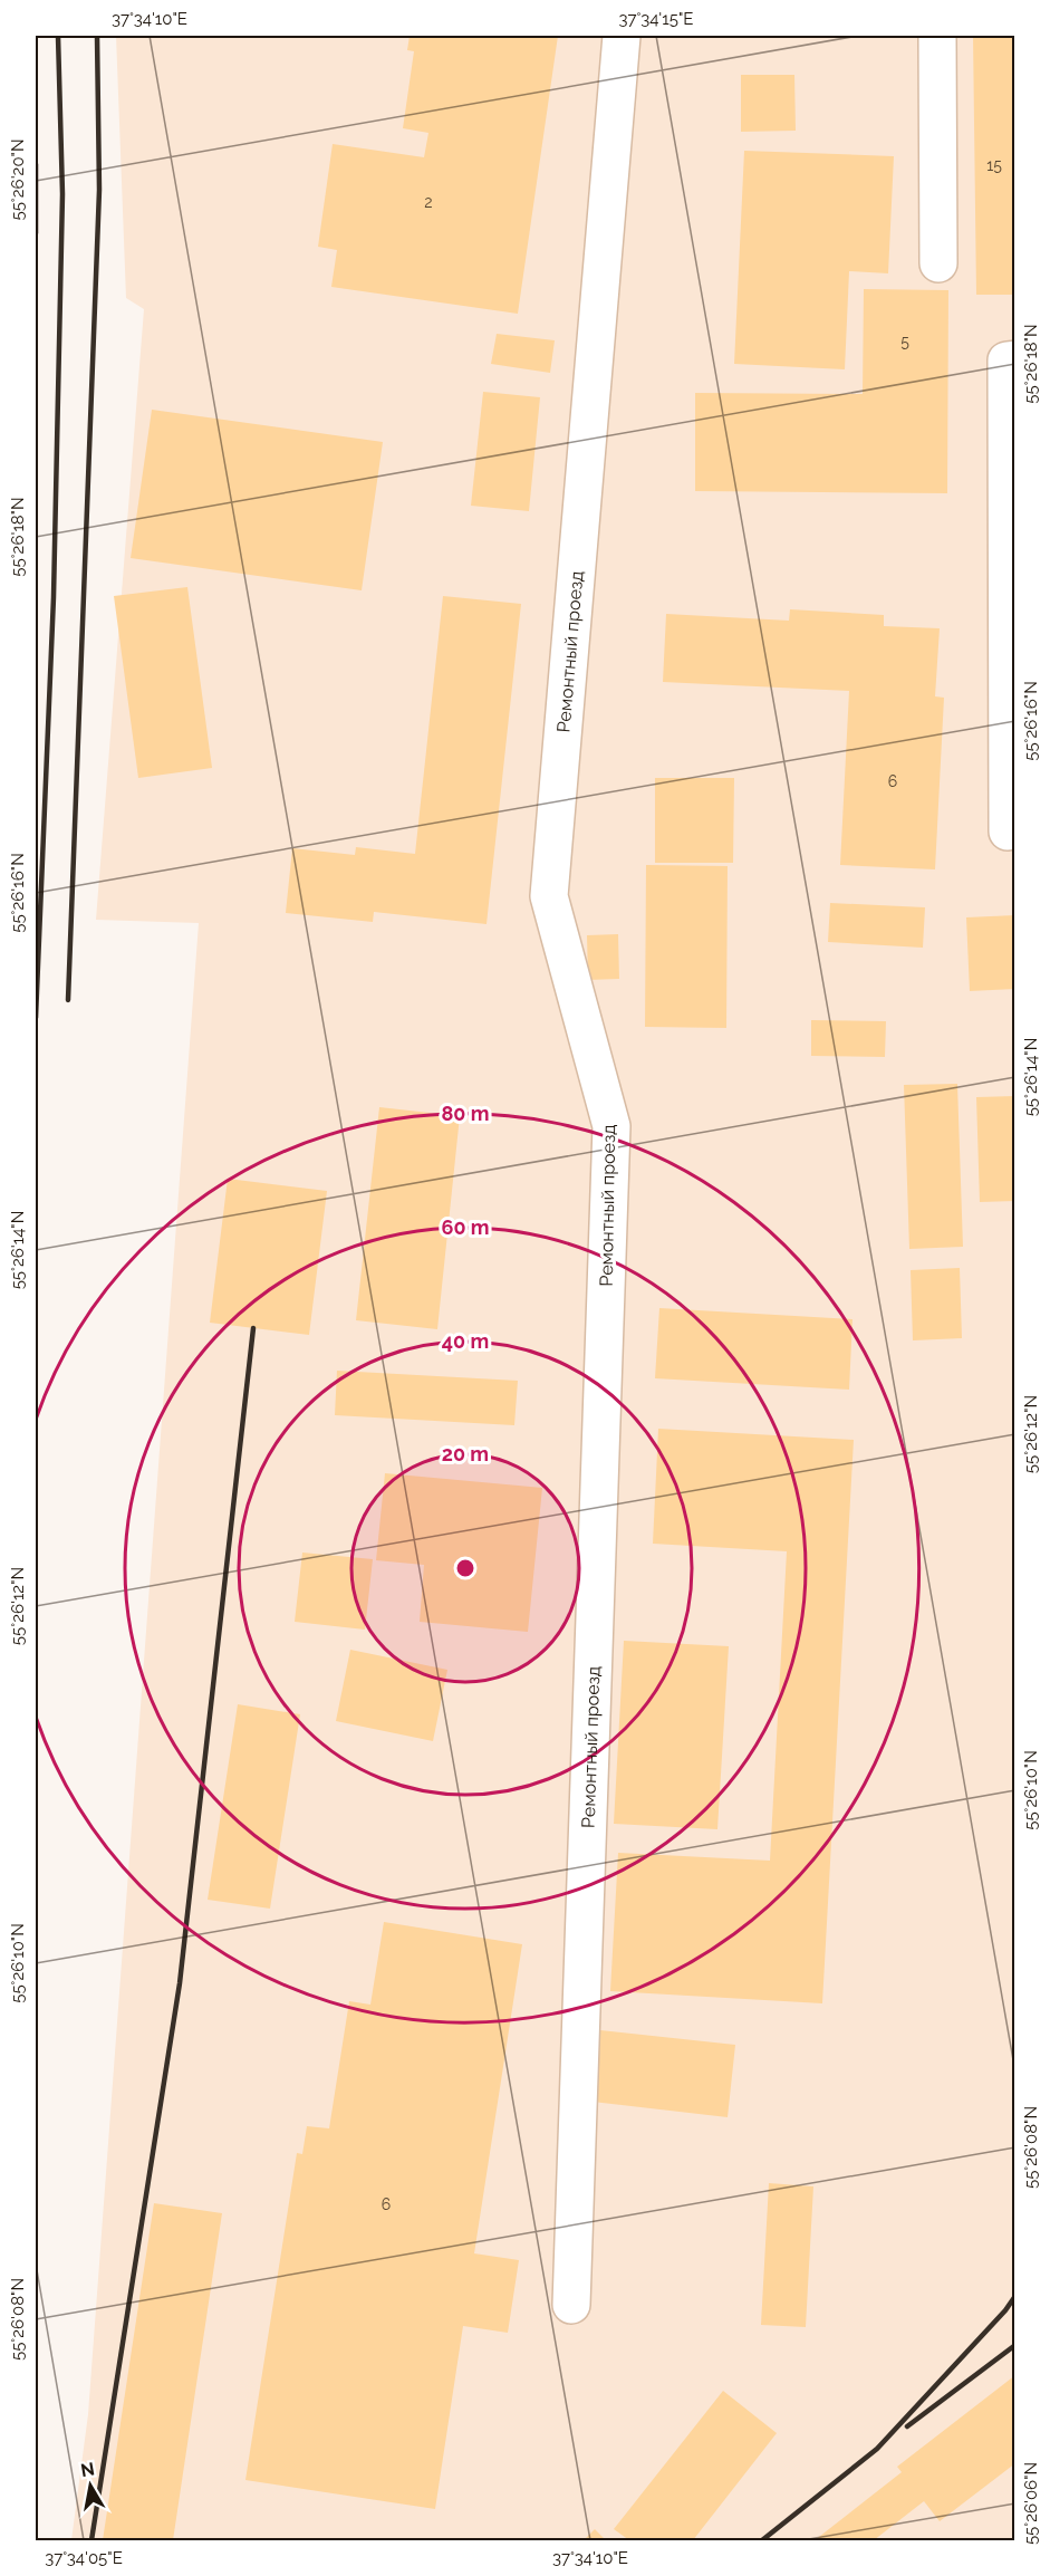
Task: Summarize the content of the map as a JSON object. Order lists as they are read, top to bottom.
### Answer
{
  "streets": {
    "lane": ["Ремонтный проезд"]
  },
  "house_numbers": [
    "15",
    "2",
    "5",
    "6",
    "6"
  ],
  "north": "top",
  "coordinates": [
    "37°34'10\"E",
    "37°34'15\"E",
    "55°26'20\"N",
    "55°26'18\"N",
    "55°26'16\"N",
    "55°26'14\"N",
    "55°26'12\"N",
    "55°26'10\"N",
    "55°26'08\"N",
    "55°26'06\"N",
    "37°34'05\"E"
  ],
  "rings": [
    "80 m",
    "60 m",
    "40 m",
    "20 m"
  ]
}
